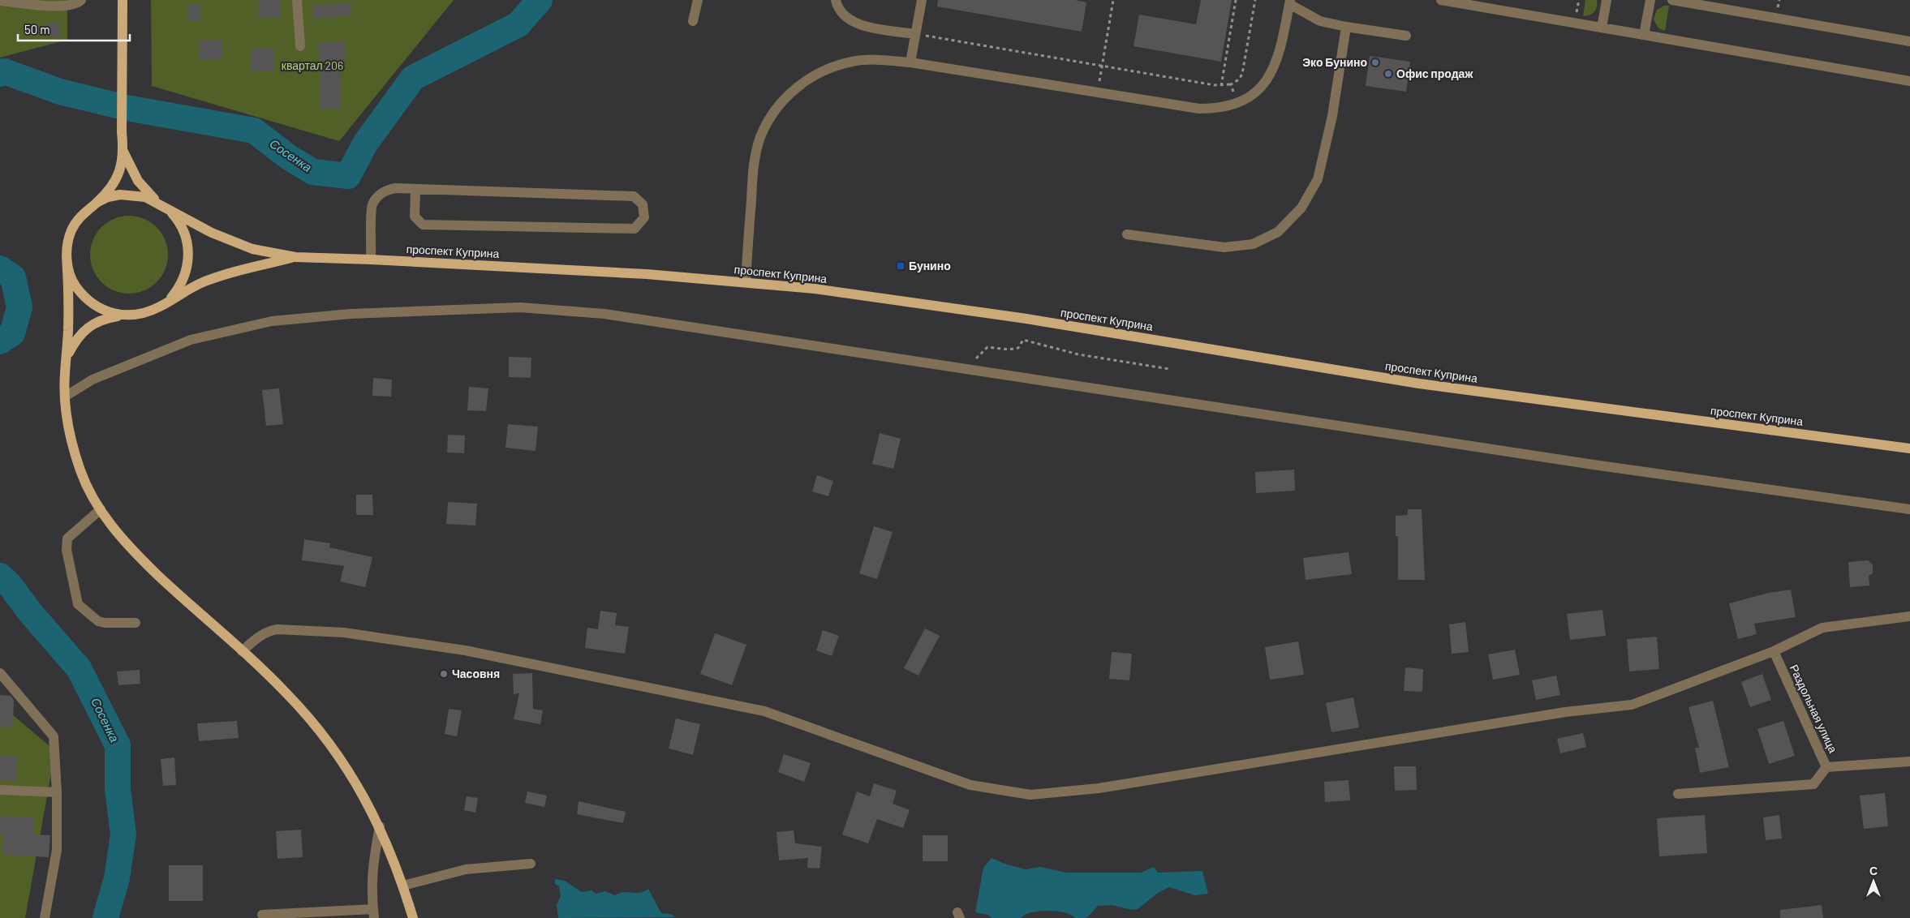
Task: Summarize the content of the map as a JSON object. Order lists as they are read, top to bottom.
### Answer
{
  "streets": {
    "main road": ["проспект Куприна"],
    "street": ["Раздольная улица"]
  },
  "water": ["Сосенка"],
  "parks": ["квартал 206"],
  "places": {
    "other": ["Эко Бунино", "Офис продаж", "Часовня"],
    "transit": ["Бунино"]
  },
  "scale_bar": "50 m",
  "north": "top"
}
